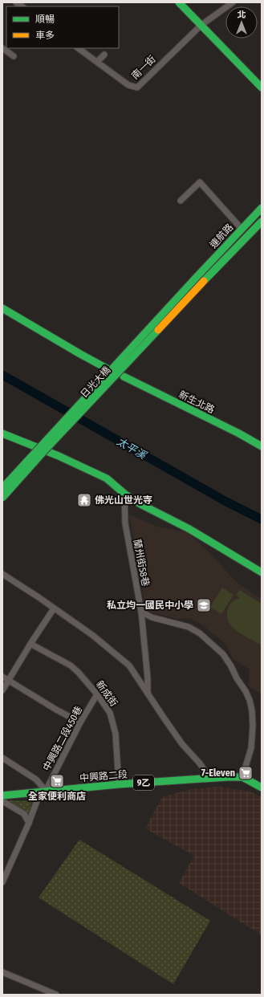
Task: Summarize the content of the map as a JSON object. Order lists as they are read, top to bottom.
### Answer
{
  "streets": {
    "street": [
      "南一街",
      "連航路",
      "日光大橋",
      "新生北路",
      "蘭州街58巷",
      "新成街",
      "中興路二段450巷",
      "中興路二段",
      "9乙"
    ]
  },
  "crossings": [
    ["連航路", "日光大橋"],
    ["新成街", "中興路二段450巷"],
    ["新成街", "中興路二段"],
    ["中興路二段450巷", "中興路二段"]
  ],
  "water": ["太平溪"],
  "places": {
    "temple": ["佛光山世光寺"],
    "school or university": ["私立均一國民中小學"],
    "supermarket": ["7-Eleven", "全家便利商店"]
  },
  "legend": ["順暢", "車多"],
  "north": "top"
}
